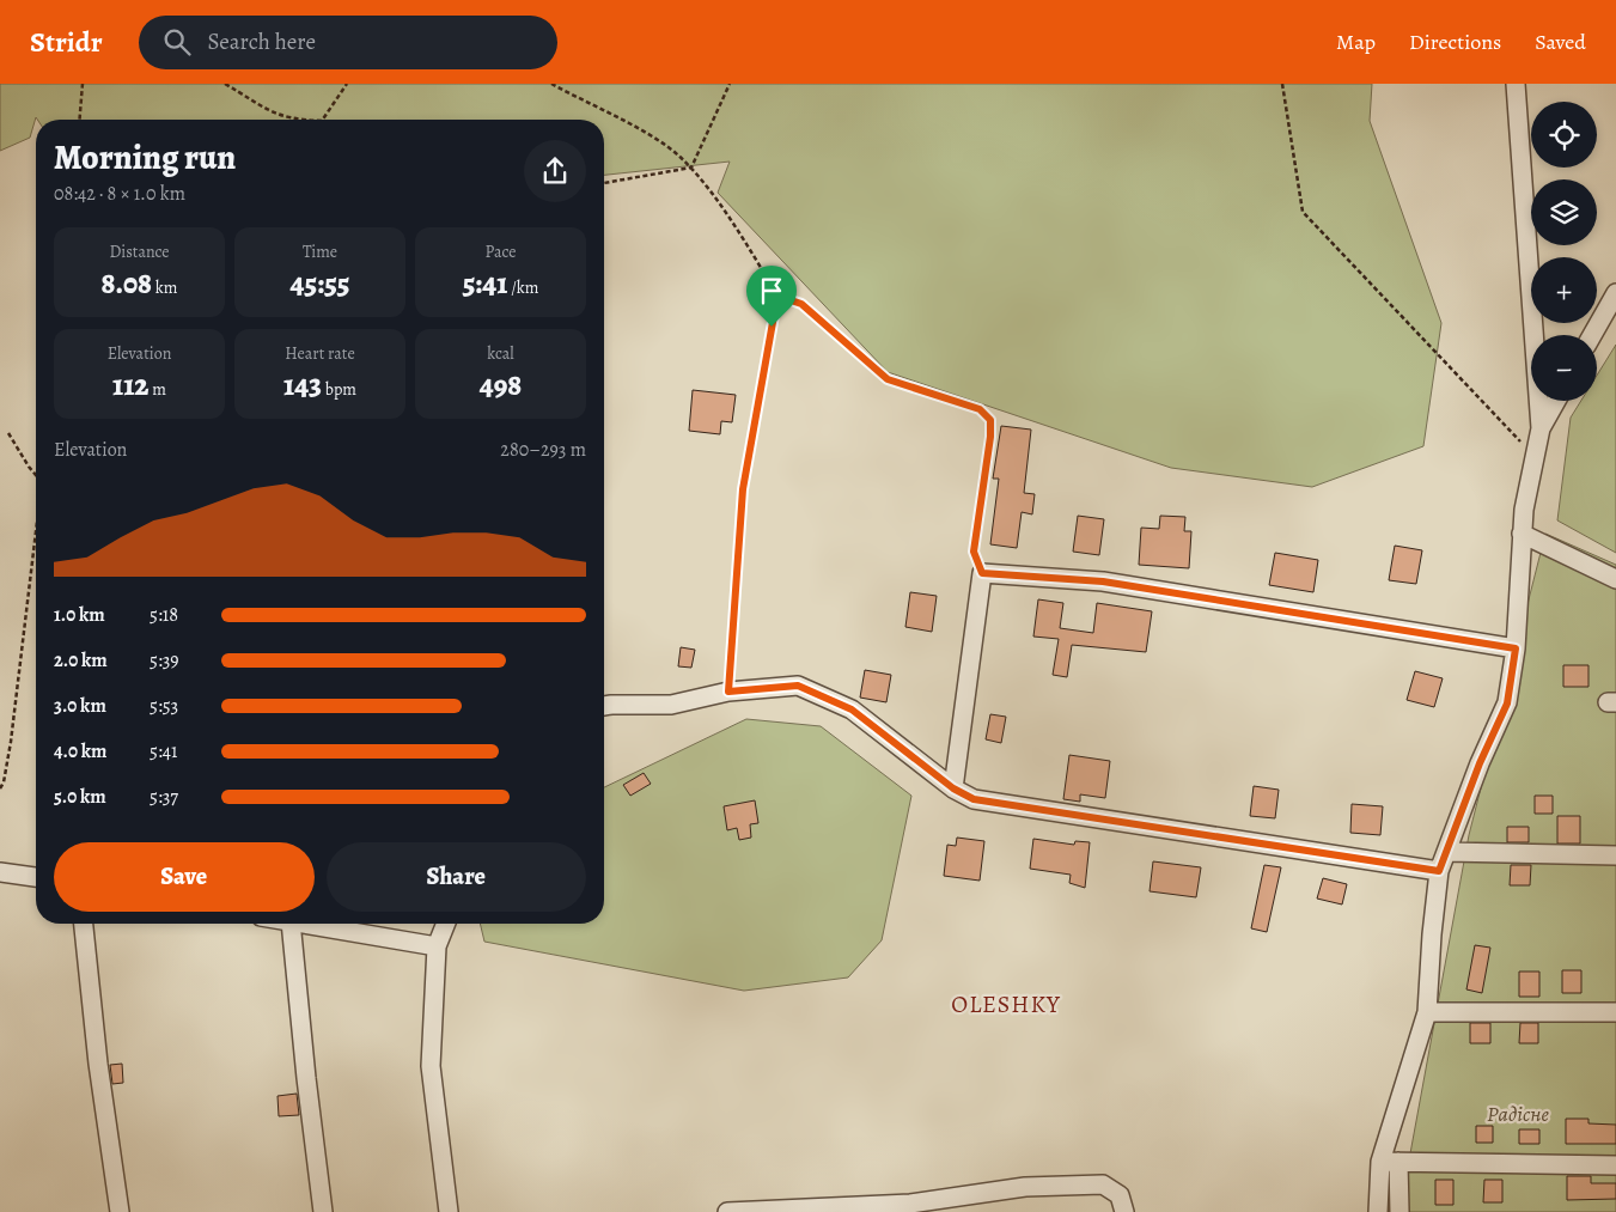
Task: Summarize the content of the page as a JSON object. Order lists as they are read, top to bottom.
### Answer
{
  "districts": ["OLESHKY"],
  "parks": ["Радісне"],
  "page": {
    "header": "Stridr",
    "search": "Search here",
    "nav": ["Map", "Directions", "Saved"],
    "map_buttons": ["+", "−"],
    "heading": ["Morning run", "08:42 · 8 × 1.0 km"],
    "stats": [
      ["Distance", "8.08 km"],
      ["Time", "45:55"],
      ["Pace", "5:41 /km"],
      ["Elevation", "112 m"],
      ["Heart rate", "143 bpm"],
      ["kcal", "498"]
    ],
    "chart": ["Elevation", "280–293 m"],
    "list": [
      {
        "name": "1.0 km",
        "note": "5:18"
      },
      {
        "name": "2.0 km",
        "note": "5:39"
      },
      {
        "name": "3.0 km",
        "note": "5:53"
      },
      {
        "name": "4.0 km",
        "note": "5:41"
      },
      {
        "name": "5.0 km",
        "note": "5:37"
      }
    ],
    "buttons": ["Save", "Share"]
  }
}
